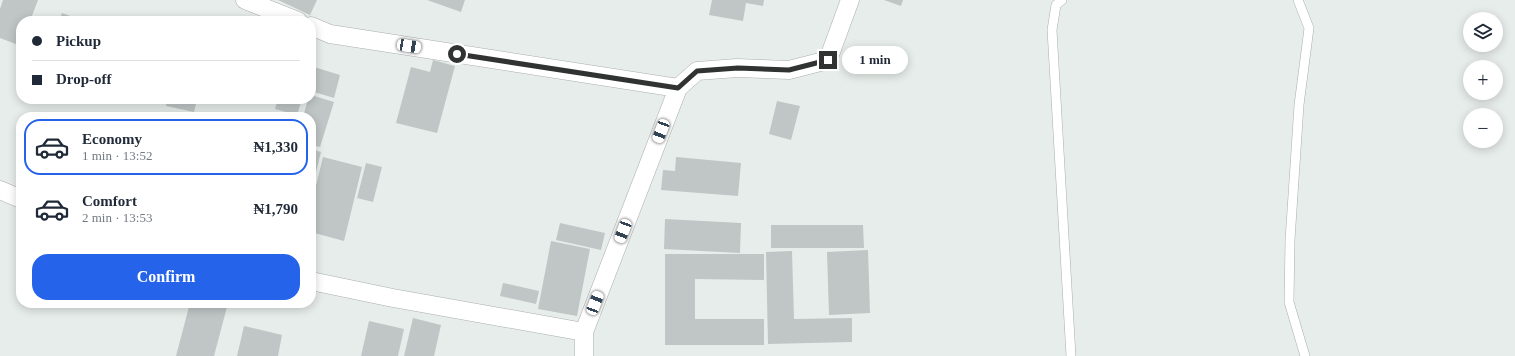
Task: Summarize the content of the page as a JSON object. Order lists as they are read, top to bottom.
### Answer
{
  "page": {
    "map_buttons": ["+", "−"],
    "banner": ["Pickup", "Drop-off"],
    "bubble": "1 min",
    "list": [
      {
        "name": "Economy",
        "note": "1 min · 13:52",
        "value": "₦1,330"
      },
      {
        "name": "Comfort",
        "note": "2 min · 13:53",
        "value": "₦1,790"
      }
    ],
    "buttons": "Confirm"
  }
}
